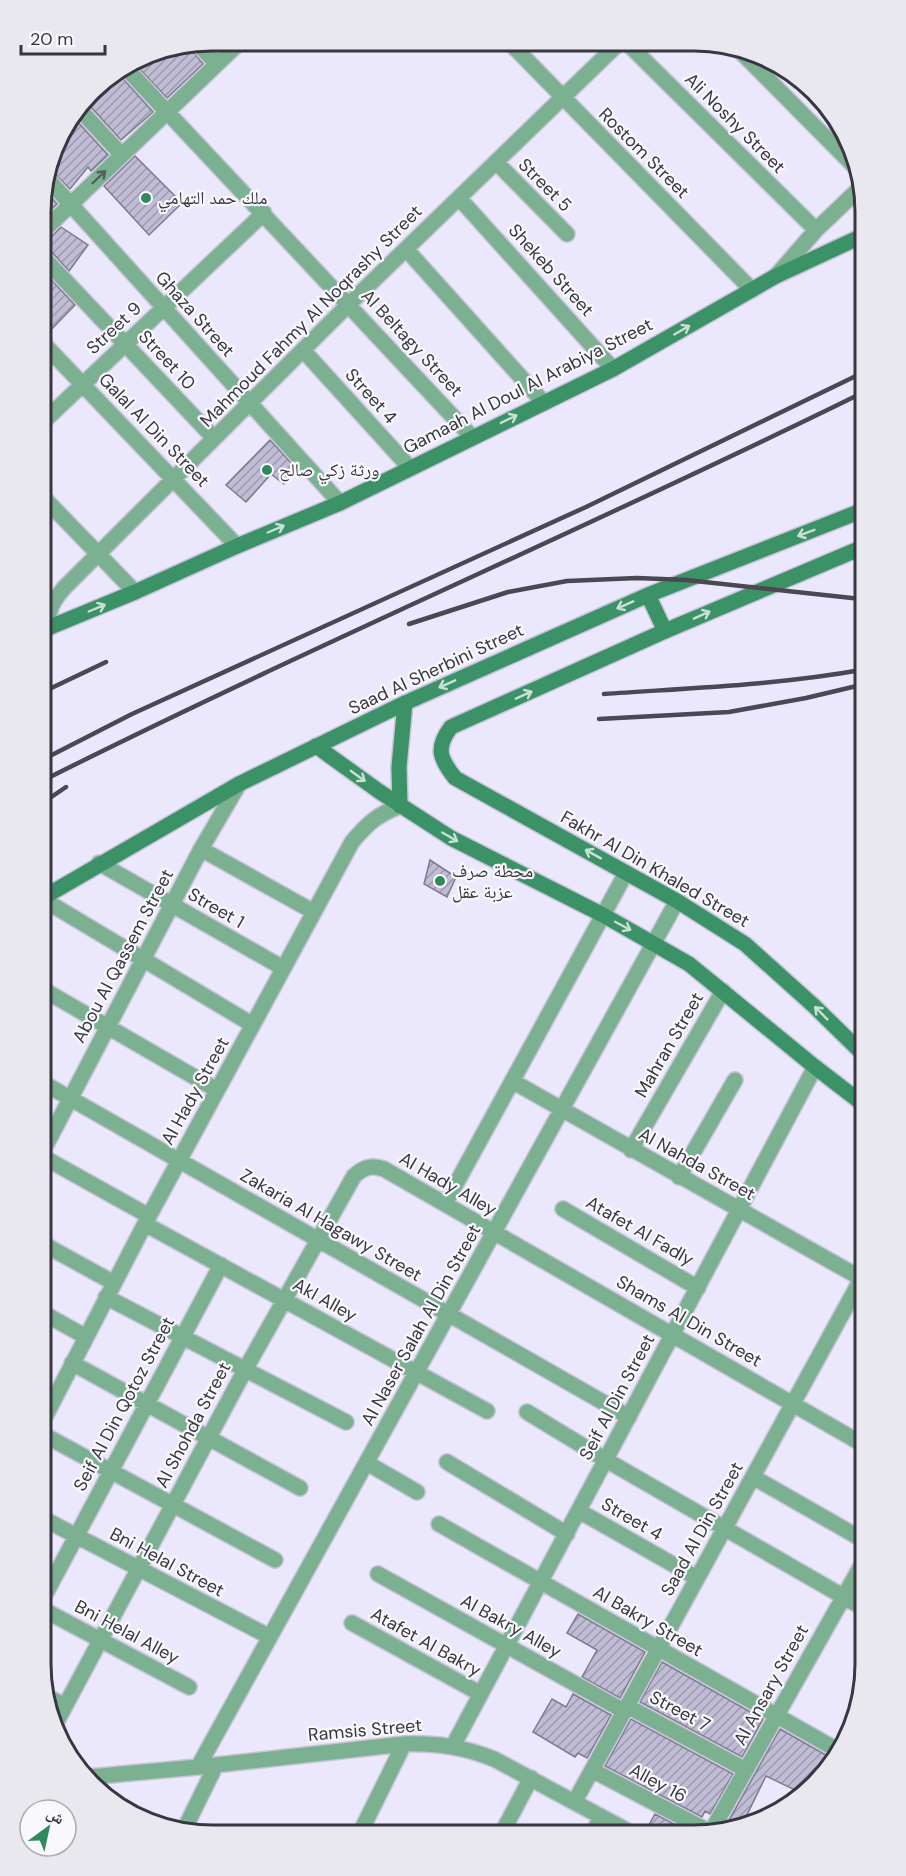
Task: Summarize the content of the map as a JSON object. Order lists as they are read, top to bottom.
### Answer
{
  "streets": {
    "main road": ["Gamaah Al Doul Al Arabiya Street", "Saad Al Sherbini Street", "Fakhr Al Din Khaled Street"],
    "street": [
      "Ali Noshy Street",
      "Rostom Street",
      "Street 5",
      "Shekeb Street",
      "Ghaza Street",
      "Mahmoud Fahmy Al Noqrashy Street",
      "Street 9",
      "Al Beltagy Street",
      "Street 10",
      "Street 4",
      "Galal Al Din Street",
      "Street 1",
      "Abou Al Qassem Street",
      "Mahran Street",
      "Al Hady Street",
      "Al Nahda Street",
      "Al Hady Alley",
      "Zakaria Al Hagawy Street",
      "Atafet Al Fadly",
      "Akl Alley",
      "Shams Al Din Street",
      "Al Naser Salah Al Din Street",
      "Seif Al Din Street",
      "Seif Al Din Qotoz Street",
      "Al Shohda Street",
      "Saad Al Din Street",
      "Bni Helal Street",
      "Al Bakry Street",
      "Al Bakry Alley",
      "Bni Helal Alley",
      "Atafet Al Bakry",
      "Al Ansary Street",
      "Street 7",
      "Ramsis Street",
      "Alley 16"
    ]
  },
  "crossings": [
    ["Rostom Street", "Mahmoud Fahmy Al Noqrashy Street"],
    ["Rostom Street", "Gamaah Al Doul Al Arabiya Street"],
    ["Street 5", "Mahmoud Fahmy Al Noqrashy Street"],
    ["Shekeb Street", "Mahmoud Fahmy Al Noqrashy Street"],
    ["Shekeb Street", "Gamaah Al Doul Al Arabiya Street"],
    ["Ghaza Street", "Mahmoud Fahmy Al Noqrashy Street"],
    ["Ghaza Street", "Street 9"],
    ["Ghaza Street", "Gamaah Al Doul Al Arabiya Street"],
    ["Mahmoud Fahmy Al Noqrashy Street", "Al Beltagy Street"],
    ["Mahmoud Fahmy Al Noqrashy Street", "Street 10"],
    ["Mahmoud Fahmy Al Noqrashy Street", "Street 4"],
    ["Mahmoud Fahmy Al Noqrashy Street", "Galal Al Din Street"],
    ["Street 9", "Al Beltagy Street"],
    ["Street 9", "Street 10"],
    ["Street 9", "Galal Al Din Street"],
    ["Al Beltagy Street", "Gamaah Al Doul Al Arabiya Street"],
    ["Gamaah Al Doul Al Arabiya Street", "Street 4"],
    ["Gamaah Al Doul Al Arabiya Street", "Galal Al Din Street"],
    ["Street 4", "Seif Al Din Street"],
    ["Street 4", "Saad Al Din Street"],
    ["Saad Al Sherbini Street", "Street 1"],
    ["Saad Al Sherbini Street", "Abou Al Qassem Street"],
    ["Fakhr Al Din Khaled Street", "Al Naser Salah Al Din Street"],
    ["Street 1", "Abou Al Qassem Street"],
    ["Street 1", "Al Hady Street"],
    ["Abou Al Qassem Street", "Zakaria Al Hagawy Street"],
    ["Mahran Street", "Al Nahda Street"],
    ["Al Hady Street", "Zakaria Al Hagawy Street"],
    ["Al Hady Street", "Akl Alley"],
    ["Al Nahda Street", "Al Naser Salah Al Din Street"],
    ["Al Nahda Street", "Seif Al Din Street"],
    ["Al Hady Alley", "Shams Al Din Street"],
    ["Al Hady Alley", "Al Naser Salah Al Din Street"],
    ["Al Hady Alley", "Al Shohda Street"],
    ["Zakaria Al Hagawy Street", "Al Naser Salah Al Din Street"],
    ["Zakaria Al Hagawy Street", "Seif Al Din Street"],
    ["Zakaria Al Hagawy Street", "Al Shohda Street"],
    ["Atafet Al Fadly", "Seif Al Din Street"],
    ["Akl Alley", "Al Naser Salah Al Din Street"],
    ["Akl Alley", "Seif Al Din Qotoz Street"],
    ["Akl Alley", "Al Shohda Street"],
    ["Shams Al Din Street", "Al Naser Salah Al Din Street"],
    ["Shams Al Din Street", "Seif Al Din Street"],
    ["Shams Al Din Street", "Saad Al Din Street"],
    ["Al Naser Salah Al Din Street", "Bni Helal Street"],
    ["Al Naser Salah Al Din Street", "Ramsis Street"],
    ["Seif Al Din Street", "Al Bakry Street"],
    ["Seif Al Din Street", "Al Bakry Alley"],
    ["Seif Al Din Street", "Atafet Al Bakry"],
    ["Seif Al Din Street", "Ramsis Street"],
    ["Seif Al Din Qotoz Street", "Bni Helal Street"],
    ["Al Shohda Street", "Bni Helal Street"],
    ["Al Shohda Street", "Bni Helal Alley"],
    ["Saad Al Din Street", "Al Bakry Street"],
    ["Saad Al Din Street", "Al Bakry Alley"],
    ["Saad Al Din Street", "Street 7"],
    ["Saad Al Din Street", "Ramsis Street"],
    ["Saad Al Din Street", "Alley 16"],
    ["Al Bakry Street", "Al Ansary Street"],
    ["Al Bakry Alley", "Street 7"],
    ["Al Ansary Street", "Street 7"]
  ],
  "one_way": ["Gamaah Al Doul Al Arabiya Street"],
  "places": ["ملك حمد التهامي", "ورثة زكي صالح", "محطة صرف عزبة عقل"],
  "scale_bar": "20 m",
  "north": "top right"
}
